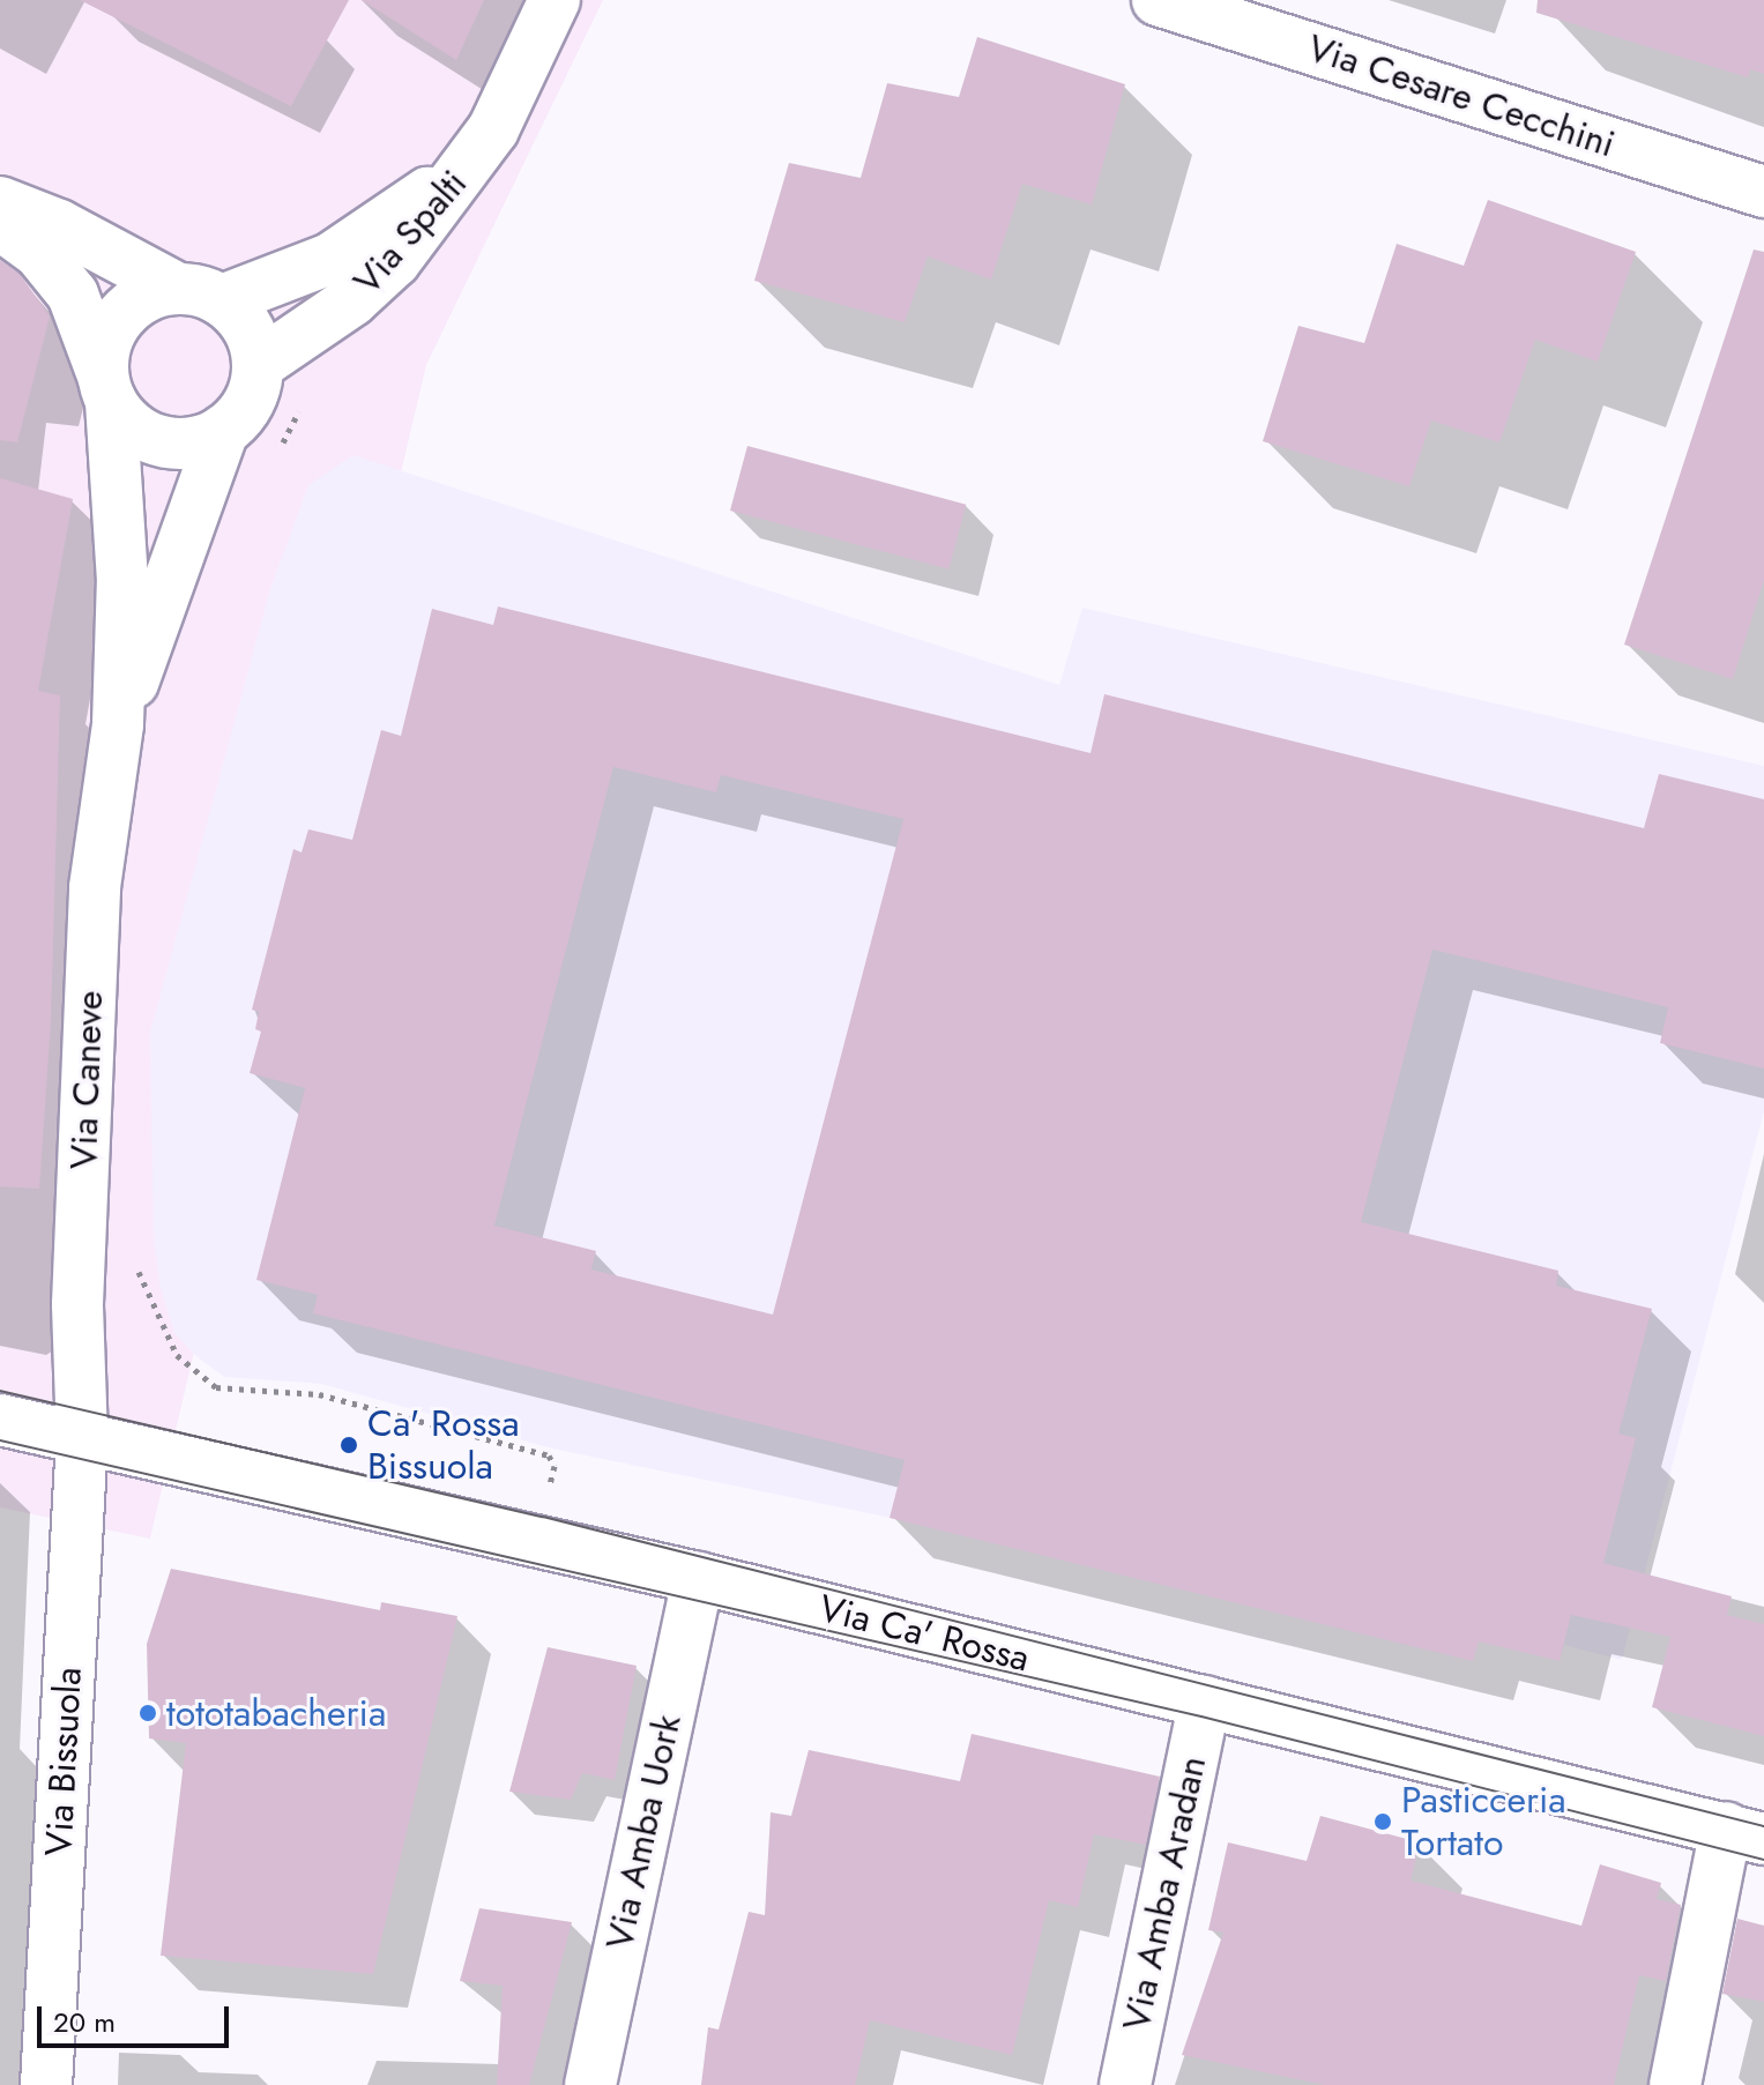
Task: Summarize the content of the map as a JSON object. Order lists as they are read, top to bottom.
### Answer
{
  "streets": {
    "street": [
      "Via Cesare Cecchini",
      "Via Spalti",
      "Via Caneve",
      "Via Ca' Rossa",
      "Via Bissuola",
      "Via Amba Uork",
      "Via Amba Aradan"
    ]
  },
  "crossings": [
    ["Via Spalti", "Via Caneve"],
    ["Via Caneve", "Via Ca' Rossa"],
    ["Via Caneve", "Via Bissuola"],
    ["Via Ca' Rossa", "Via Bissuola"],
    ["Via Ca' Rossa", "Via Amba Uork"],
    ["Via Ca' Rossa", "Via Amba Aradan"]
  ],
  "places": ["Ca' Rossa Bissuola", "tototabacheria", "Pasticceria Tortato"],
  "scale_bar": "20 m"
}
